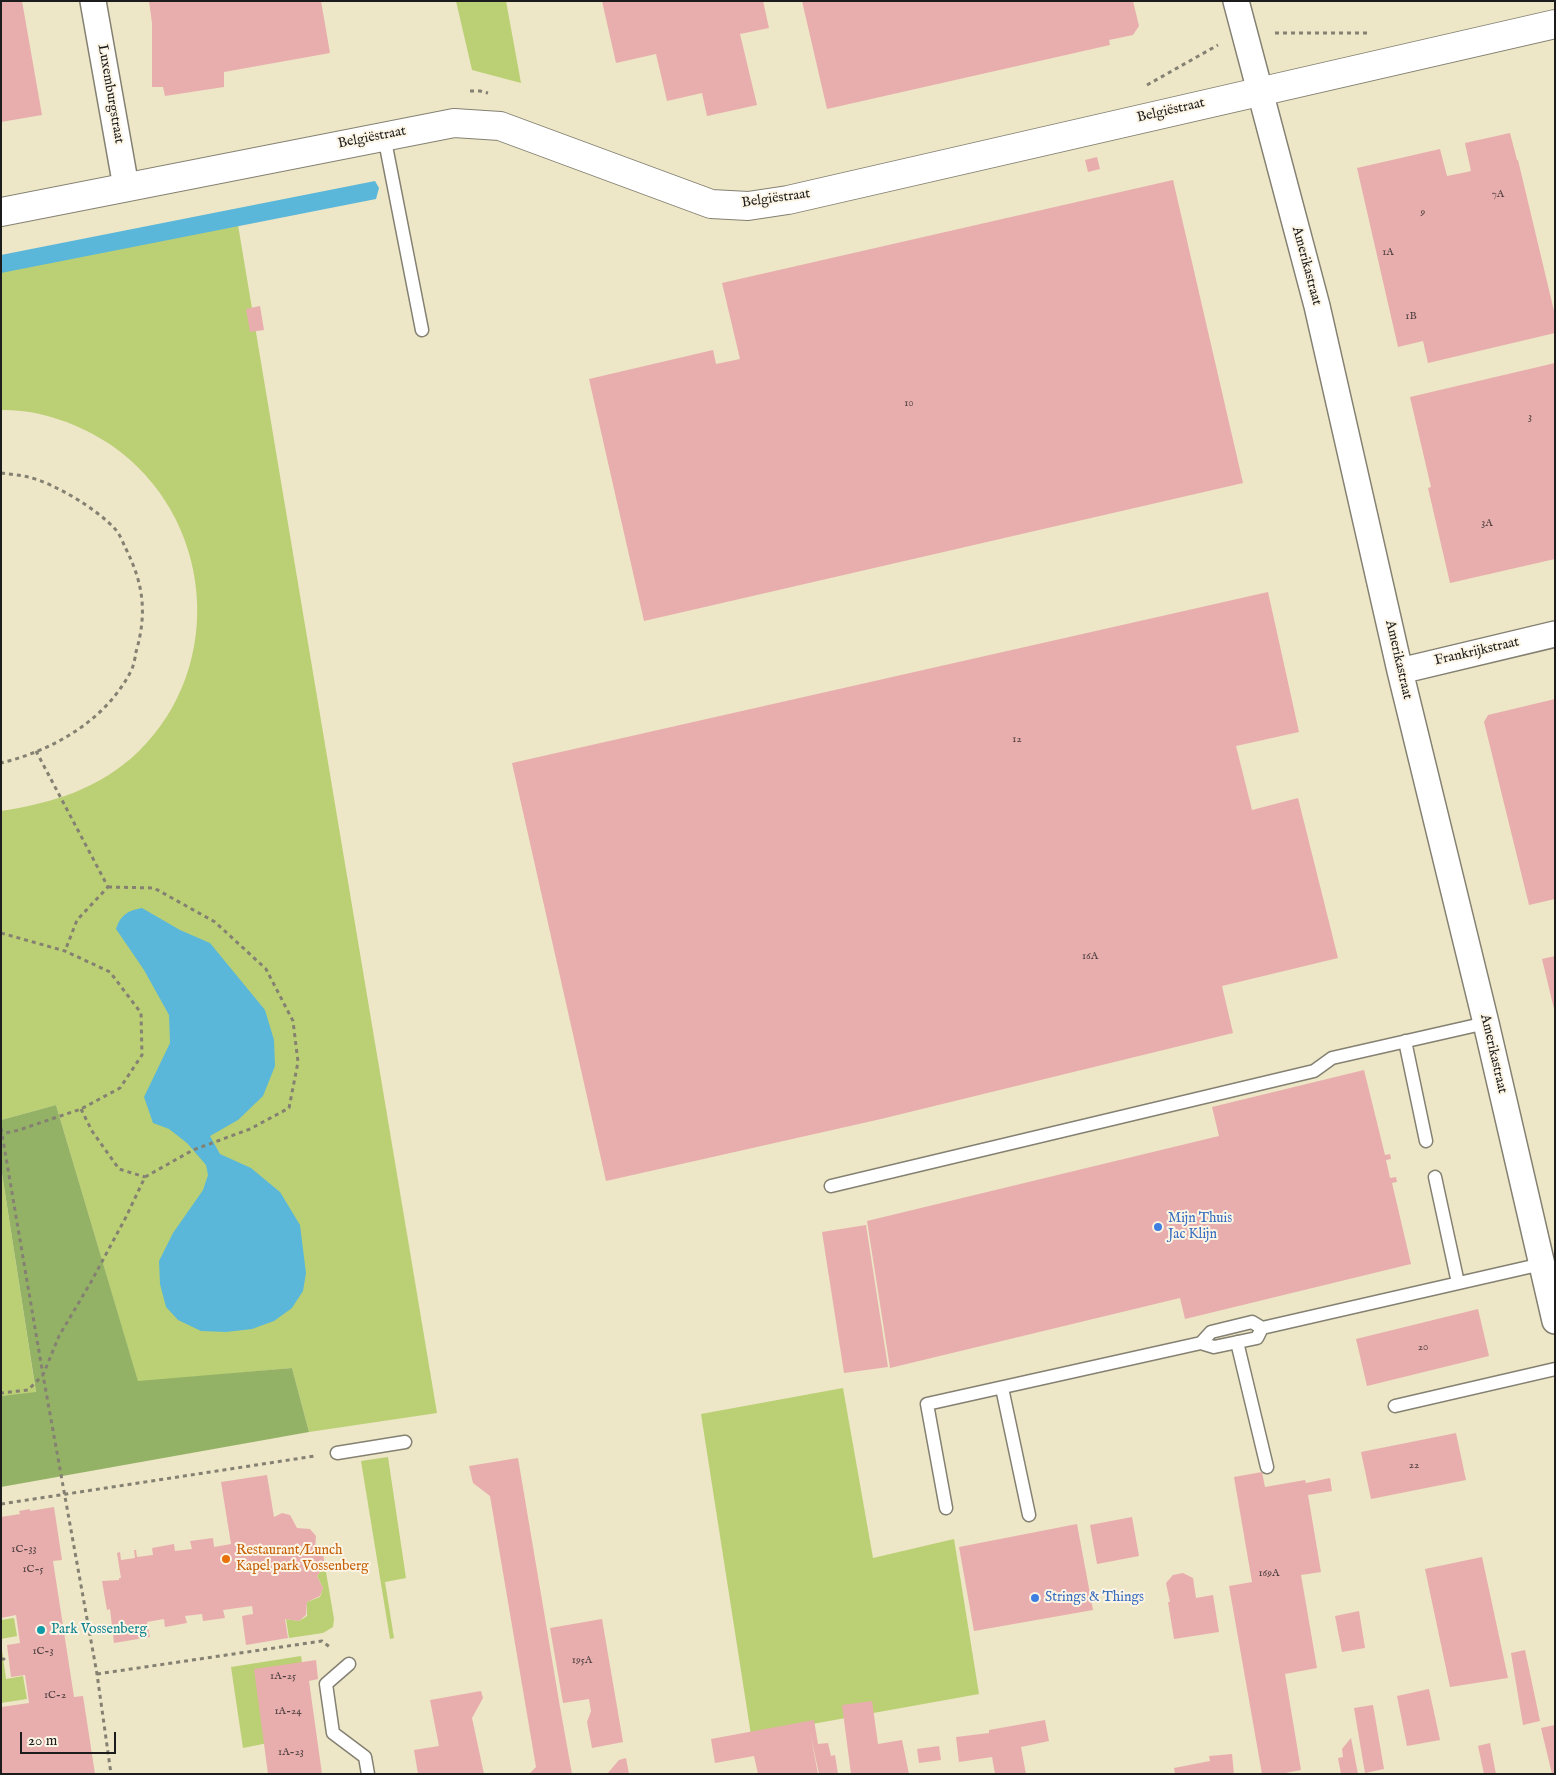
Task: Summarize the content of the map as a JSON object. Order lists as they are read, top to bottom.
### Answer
{
  "streets": {
    "main road": ["Belgiëstraat"],
    "street": ["Luxemburgstraat", "Amerikastraat", "Frankrijkstraat"]
  },
  "crossings": [
    ["Luxemburgstraat", "Belgiëstraat"],
    ["Belgiëstraat", "Amerikastraat"],
    ["Amerikastraat", "Frankrijkstraat"]
  ],
  "places": [
    "Mijn Thuis Jac Klijn",
    "Restaurant/Lunch Kapel park Vossenberg",
    "Strings & Things",
    "Park Vossenberg"
  ],
  "house_numbers": [
    "7A",
    "9",
    "1A",
    "1B",
    "10",
    "3",
    "3A",
    "12",
    "16A",
    "20",
    "22",
    "1C-33",
    "1C-5",
    "169A",
    "1C-3",
    "195A",
    "1A-25",
    "1C-2",
    "1A-24",
    "1A-23"
  ],
  "scale_bar": "20 m"
}
